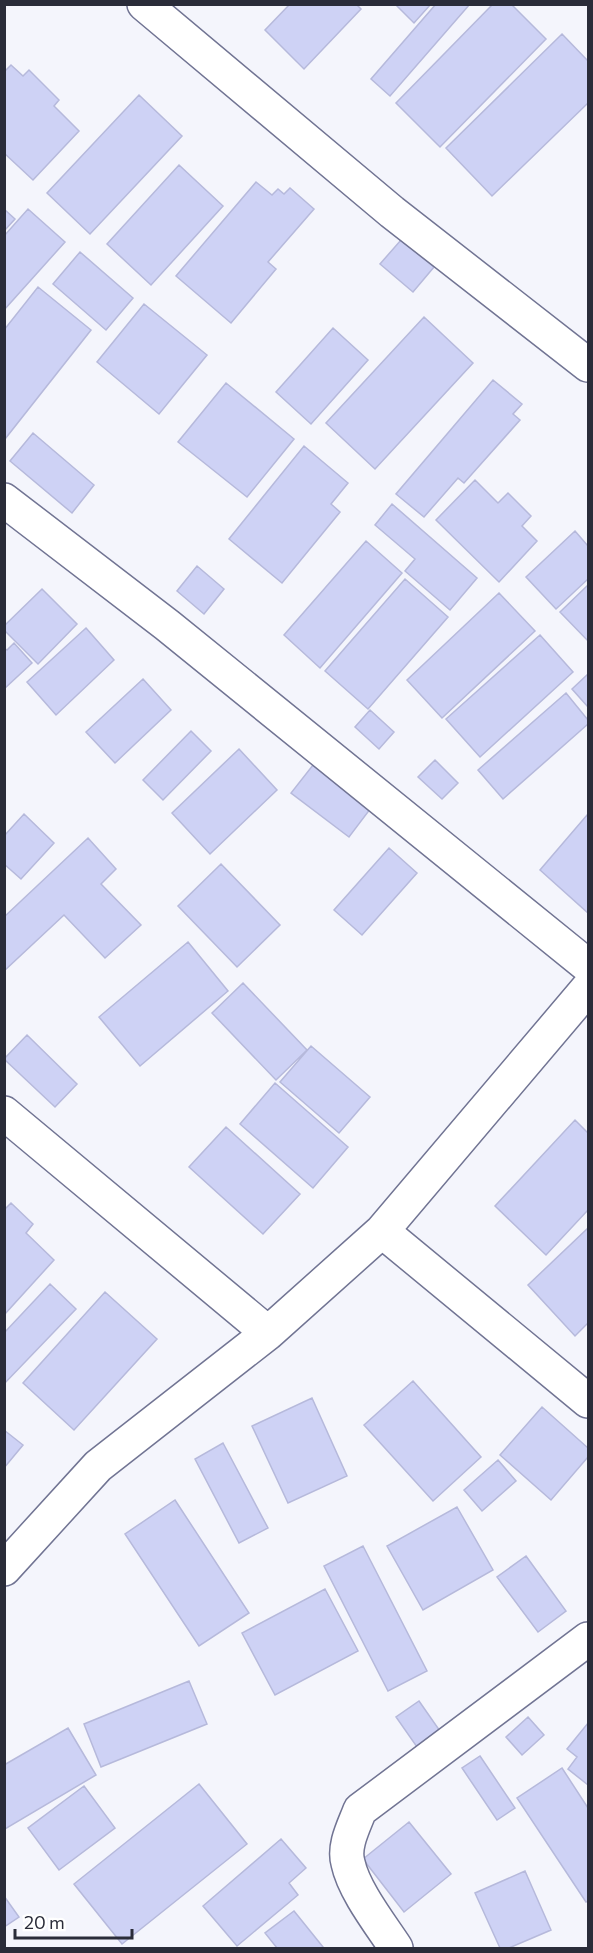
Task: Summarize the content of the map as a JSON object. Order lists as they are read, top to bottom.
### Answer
{
  "scale_bar": "20 m"
}
